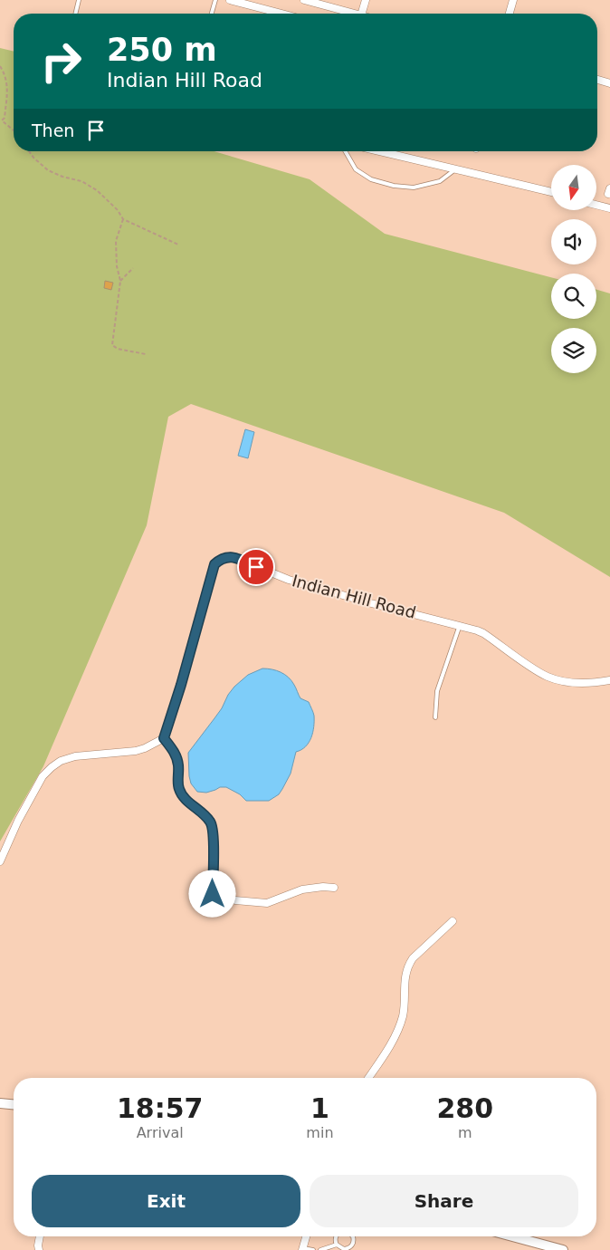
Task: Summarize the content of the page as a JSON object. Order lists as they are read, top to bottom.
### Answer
{
  "streets": {
    "street": ["Indian Hill Road"]
  },
  "north": "bottom",
  "page": {
    "turn": ["250 m", "Indian Hill Road"],
    "then": "Then",
    "eta": [
      "18:57",
      "Arrival",
      "1",
      "min",
      "280",
      "m"
    ],
    "buttons": ["Exit", "Share"]
  }
}
